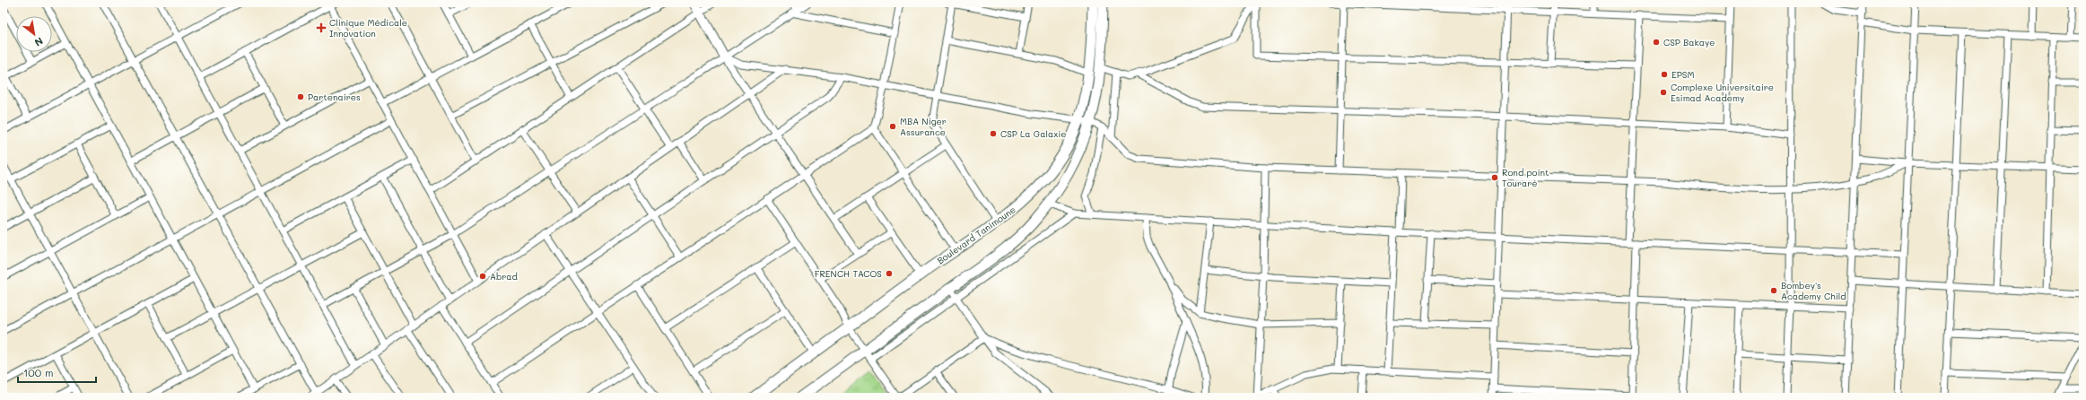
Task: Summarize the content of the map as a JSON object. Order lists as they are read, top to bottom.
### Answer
{
  "streets": {
    "main road": ["Boulevard Tanimoune"]
  },
  "places": {
    "health": ["Clinique Médicale Innovation"],
    "other": [
      "CSP Bakaye",
      "EPSM",
      "Complexe Universitaire Esimad Academy",
      "Partenaires",
      "MBA Niger Assurance",
      "CSP La Galaxie",
      "Rond point Touraré",
      "FRENCH TACOS",
      "Abrad",
      "Bombey's Academy Child"
    ]
  },
  "scale_bar": "100 m",
  "north": "bottom right"
}
